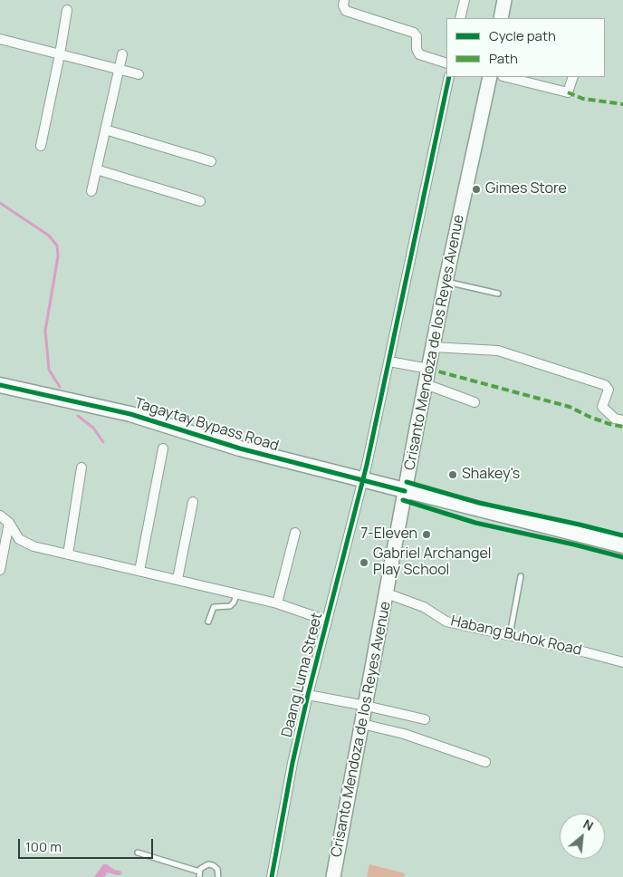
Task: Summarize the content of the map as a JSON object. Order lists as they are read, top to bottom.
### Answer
{
  "streets": {
    "main road": ["Crisanto Mendoza de los Reyes Avenue", "Tagaytay Bypass Road"],
    "street": ["Habang Buhok Road", "Daang Luma Street"]
  },
  "crossings": [
    ["Crisanto Mendoza de los Reyes Avenue", "Tagaytay Bypass Road"],
    ["Crisanto Mendoza de los Reyes Avenue", "Habang Buhok Road"],
    ["Tagaytay Bypass Road", "Daang Luma Street"]
  ],
  "places": [
    "Gimes Store",
    "Shakey's",
    "7-Eleven",
    "Gabriel Archangel Play School"
  ],
  "legend": ["Cycle path", "Path"],
  "scale_bar": "100 m",
  "north": "top right"
}
